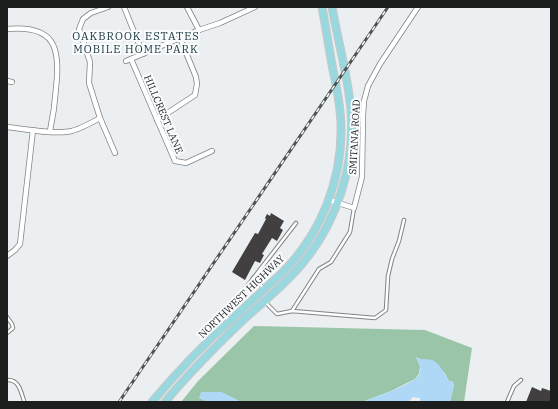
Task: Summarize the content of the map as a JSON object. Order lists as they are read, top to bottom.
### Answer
{
  "streets": {
    "main road": ["NORTHWEST HIGHWAY"],
    "street": ["HILLCREST LANE", "SMITANA ROAD"]
  },
  "districts": ["OAKBROOK ESTATES MOBILE HOME PARK"]
}
